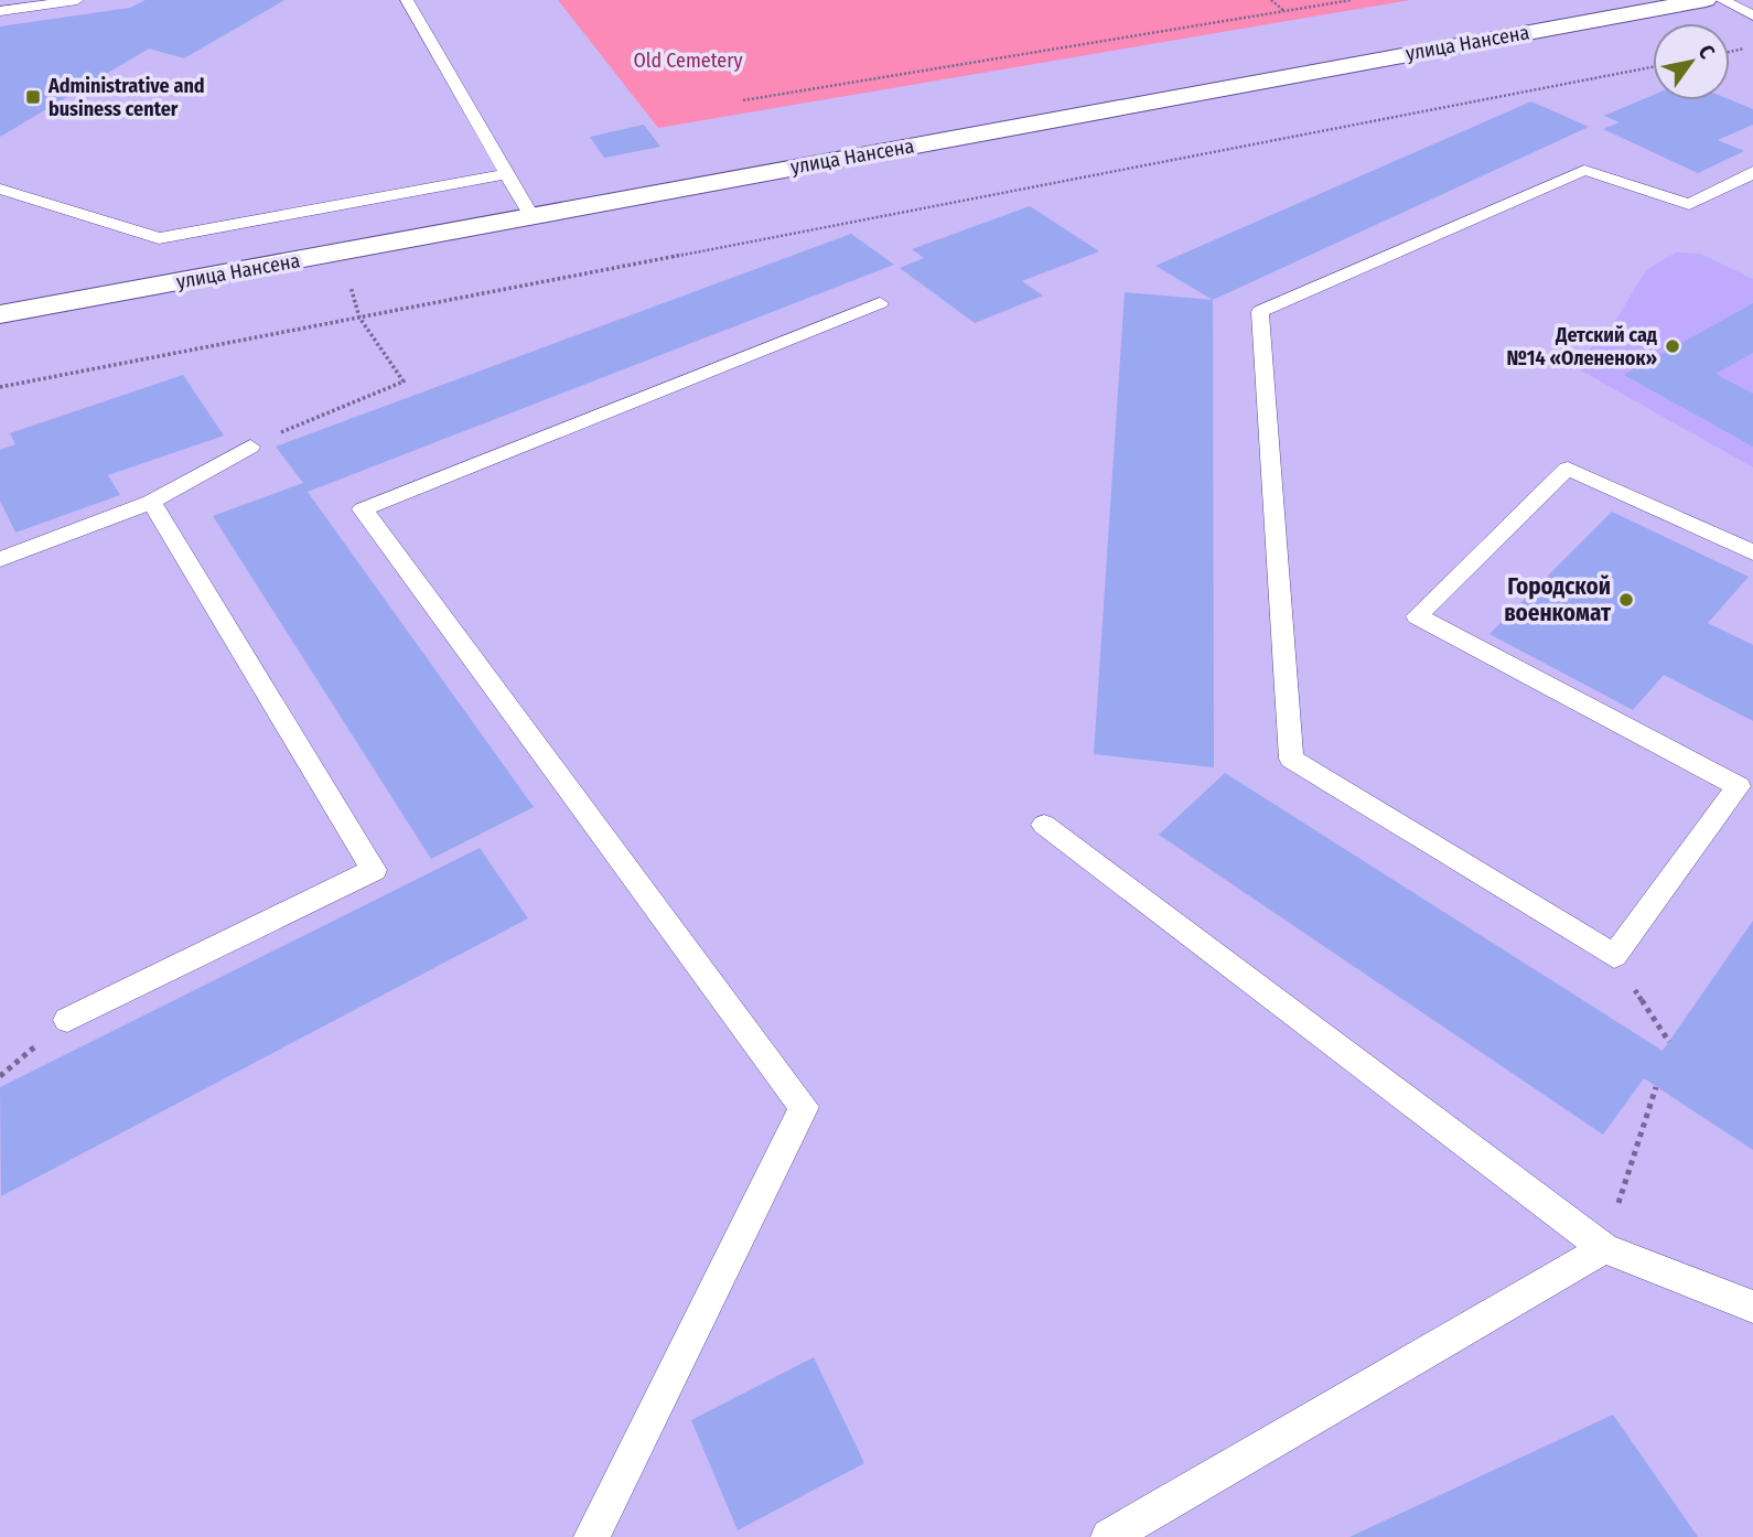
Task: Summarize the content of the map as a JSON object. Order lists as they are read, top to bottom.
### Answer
{
  "streets": {
    "street": ["улица Нансена"]
  },
  "parks": ["Old Cemetery"],
  "places": {
    "transit": ["Administrative and business center"],
    "other": ["Детский сад №14 «Олененок»", "Городской военкомат"]
  },
  "north": "top right"
}
